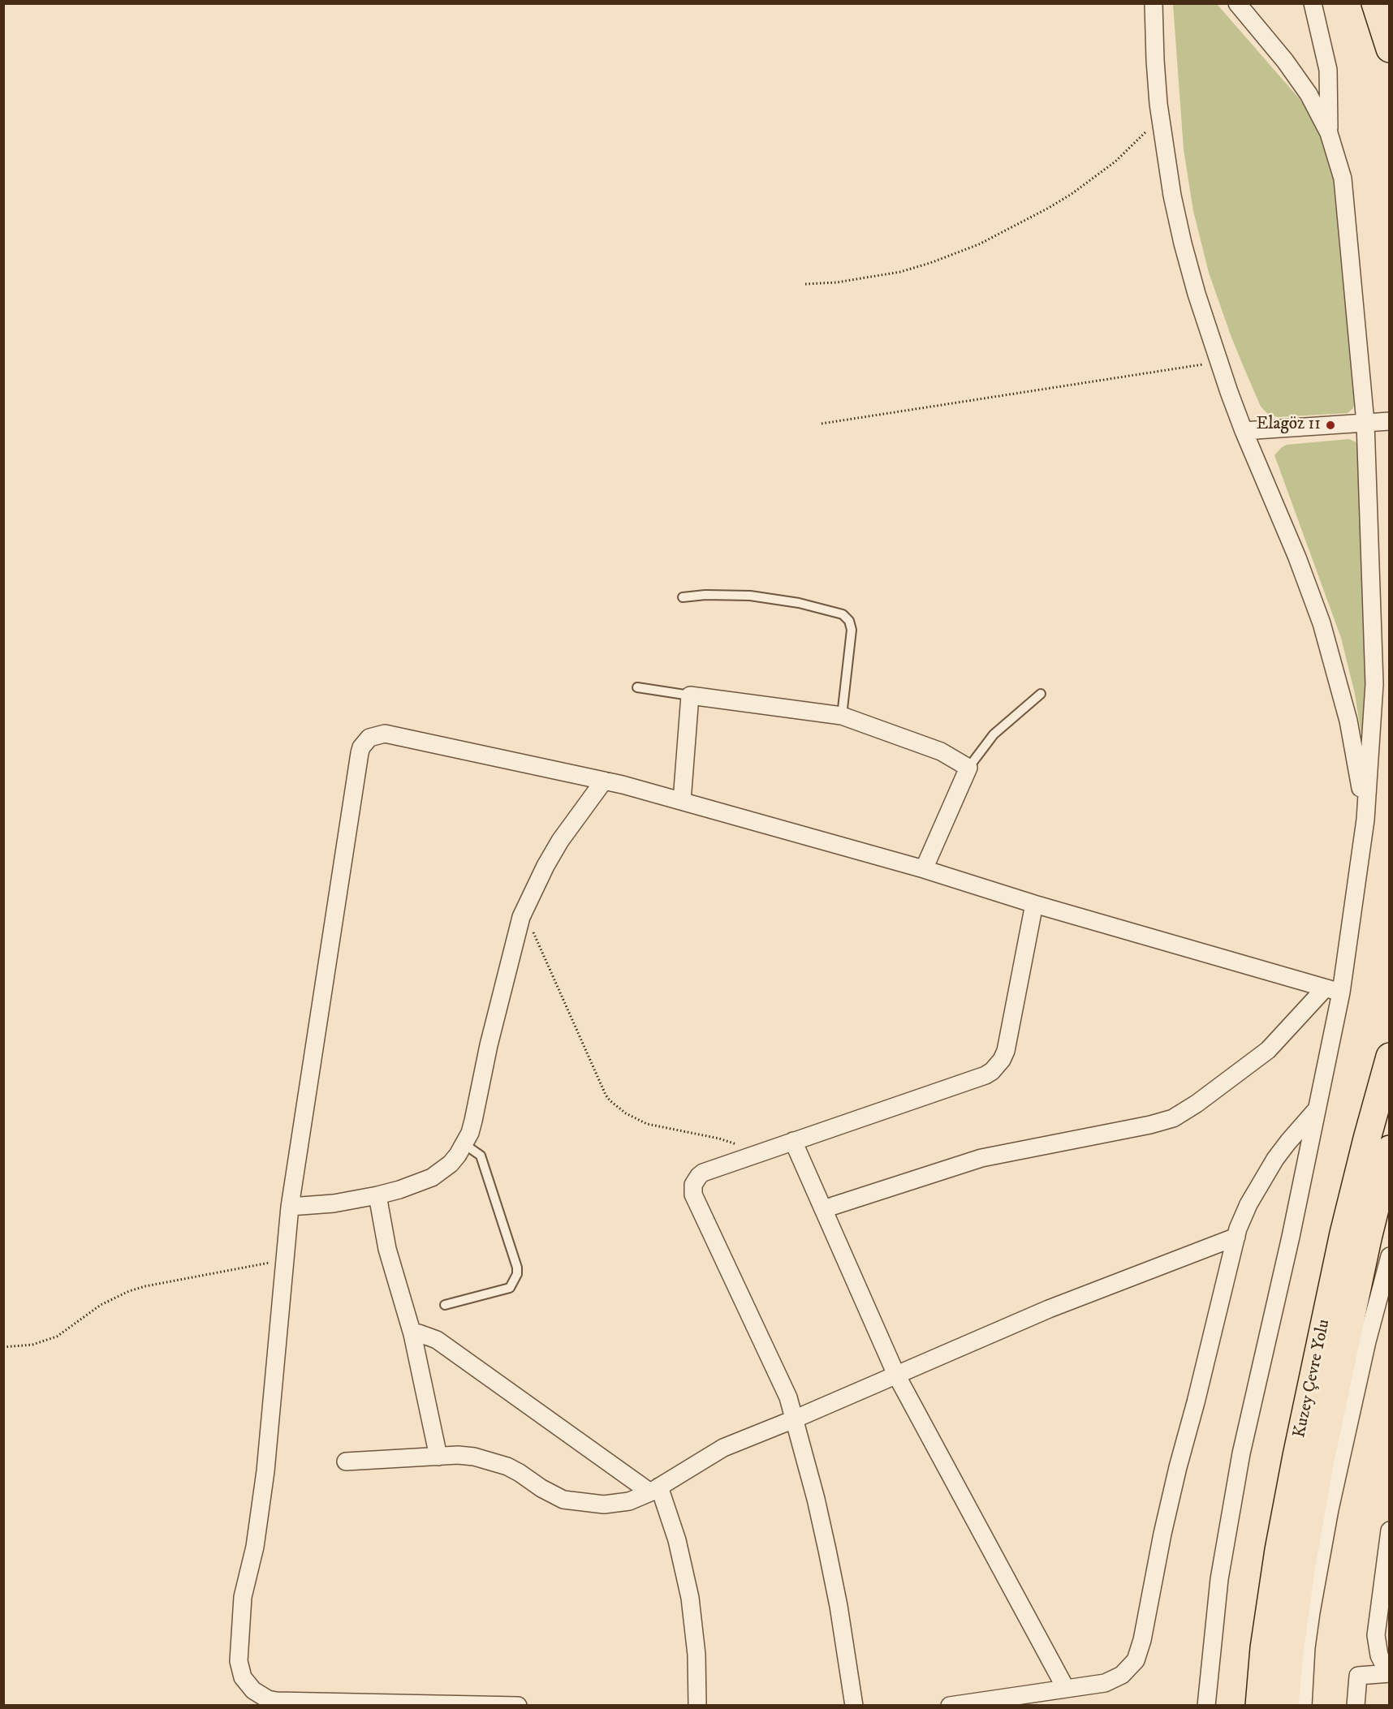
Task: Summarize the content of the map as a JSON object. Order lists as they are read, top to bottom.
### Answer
{
  "streets": {
    "highway": ["Kuzey Çevre Yolu"]
  },
  "places": ["Elagöz 11"]
}
